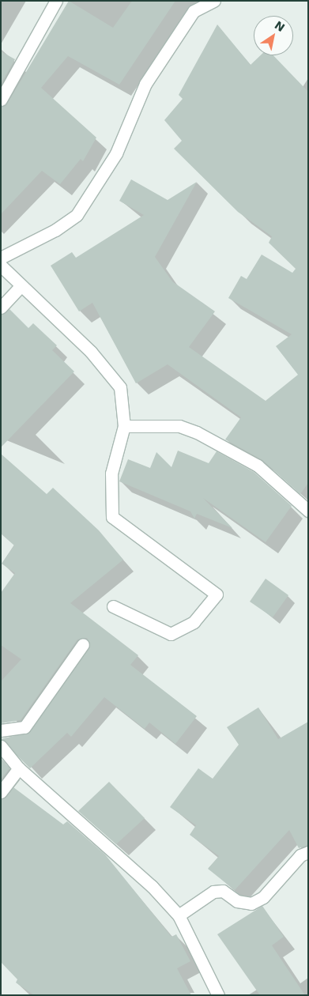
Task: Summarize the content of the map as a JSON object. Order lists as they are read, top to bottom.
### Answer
{
  "north": "top right"
}
